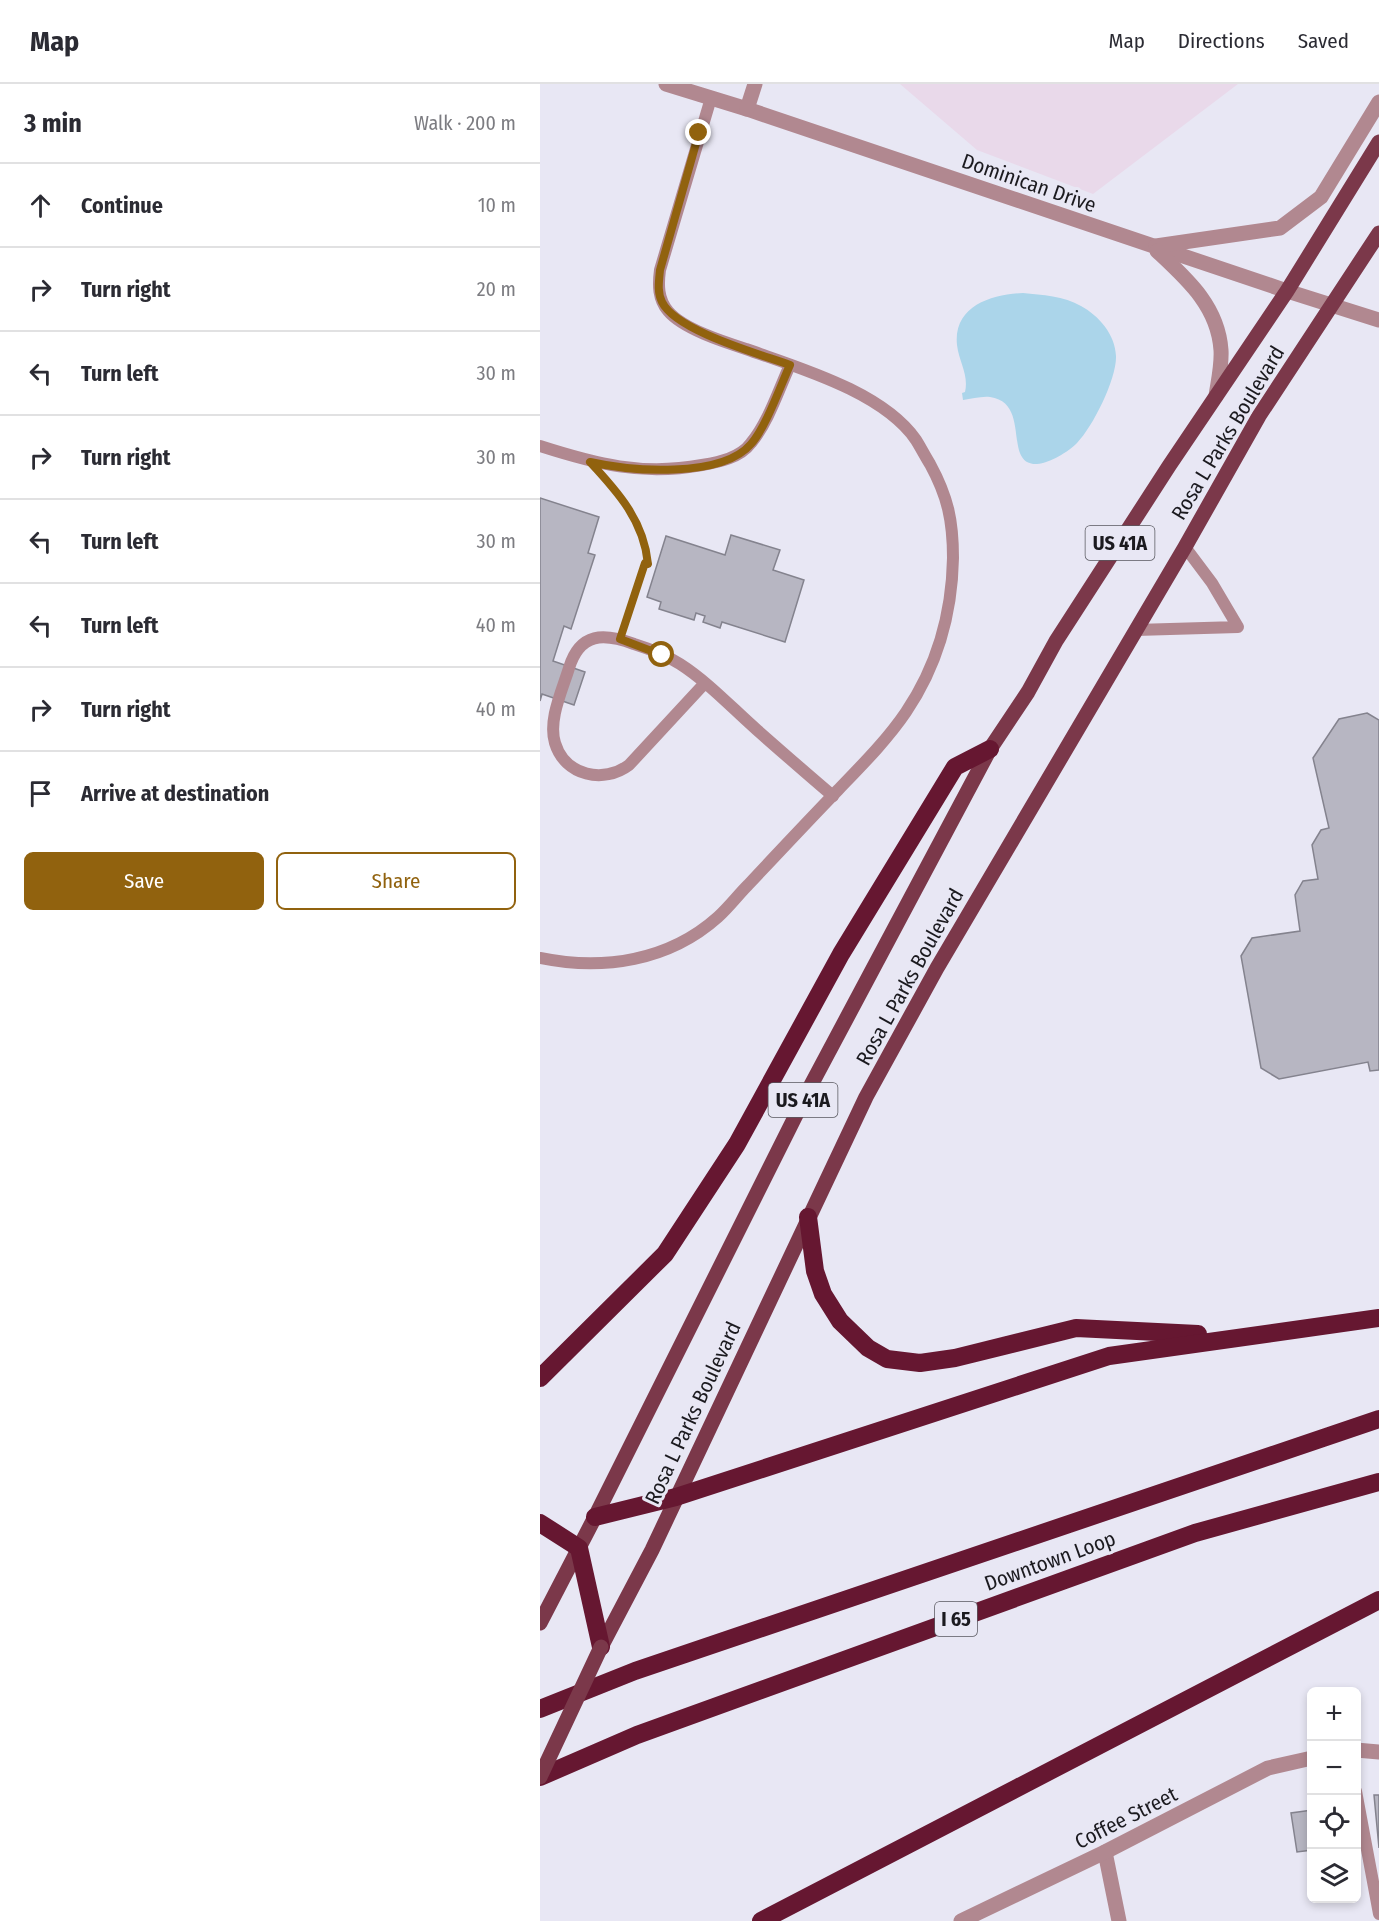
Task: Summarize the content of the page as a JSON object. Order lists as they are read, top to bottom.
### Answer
{
  "streets": {
    "highway": ["Downtown Loop", "I 65"],
    "main road": ["Rosa L Parks Boulevard", "US 41A"],
    "street": ["Dominican Drive", "Coffee Street"]
  },
  "crossings": [
    ["Dominican Drive", "Rosa L Parks Boulevard"],
    ["Rosa L Parks Boulevard", "Downtown Loop"]
  ],
  "page": {
    "header": "Map",
    "nav": ["Map", "Directions", "Saved"],
    "heading": ["3 min", "Walk · 200 m"],
    "list": [
      ["Continue", "10 m"],
      ["Turn right", "20 m"],
      ["Turn left", "30 m"],
      ["Turn right", "30 m"],
      ["Turn left", "30 m"],
      ["Turn left", "40 m"],
      ["Turn right", "40 m"],
      "Arrive at destination"
    ],
    "buttons": ["Save", "Share"],
    "map_buttons": ["+", "−"]
  }
}
